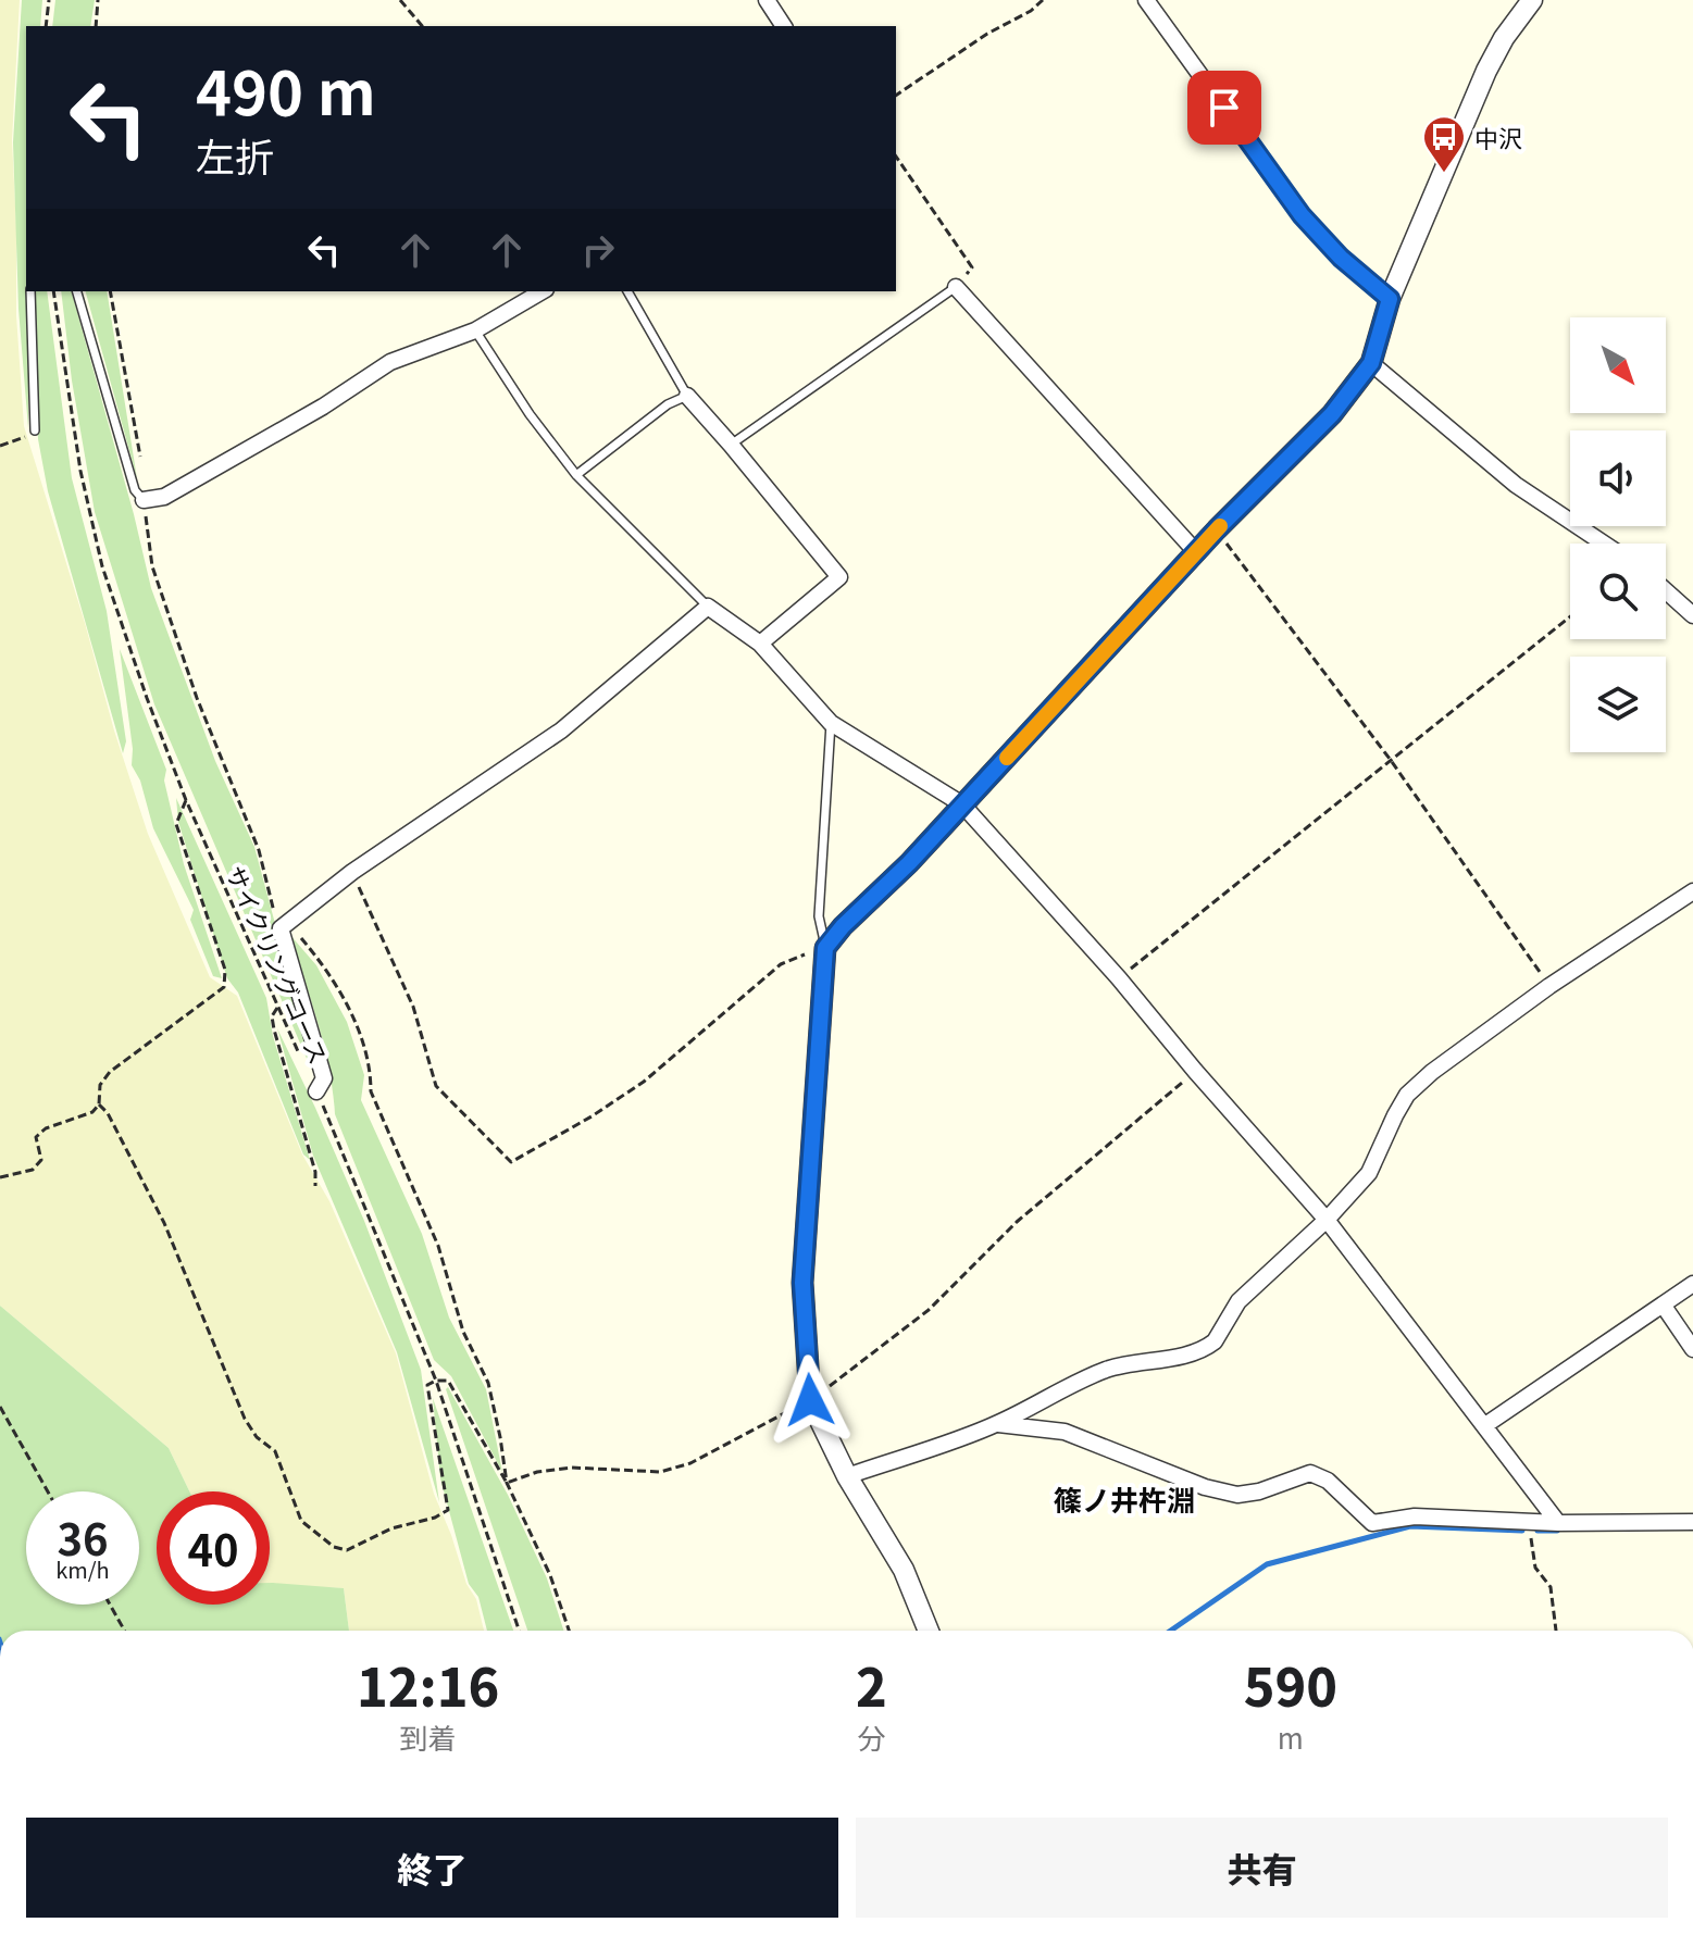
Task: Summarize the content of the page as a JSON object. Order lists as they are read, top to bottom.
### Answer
{
  "streets": {
    "path": ["サイクリングコース"]
  },
  "districts": ["篠ノ井杵淵"],
  "places": {
    "bus stop": ["中沢"]
  },
  "north": "bottom right",
  "page": {
    "turn": ["490 m", "左折"],
    "speed": "36 km/h",
    "limit": "40",
    "eta": [
      "12:16",
      "到着",
      "2",
      "分",
      "590",
      "m"
    ],
    "buttons": ["終了", "共有"]
  }
}
